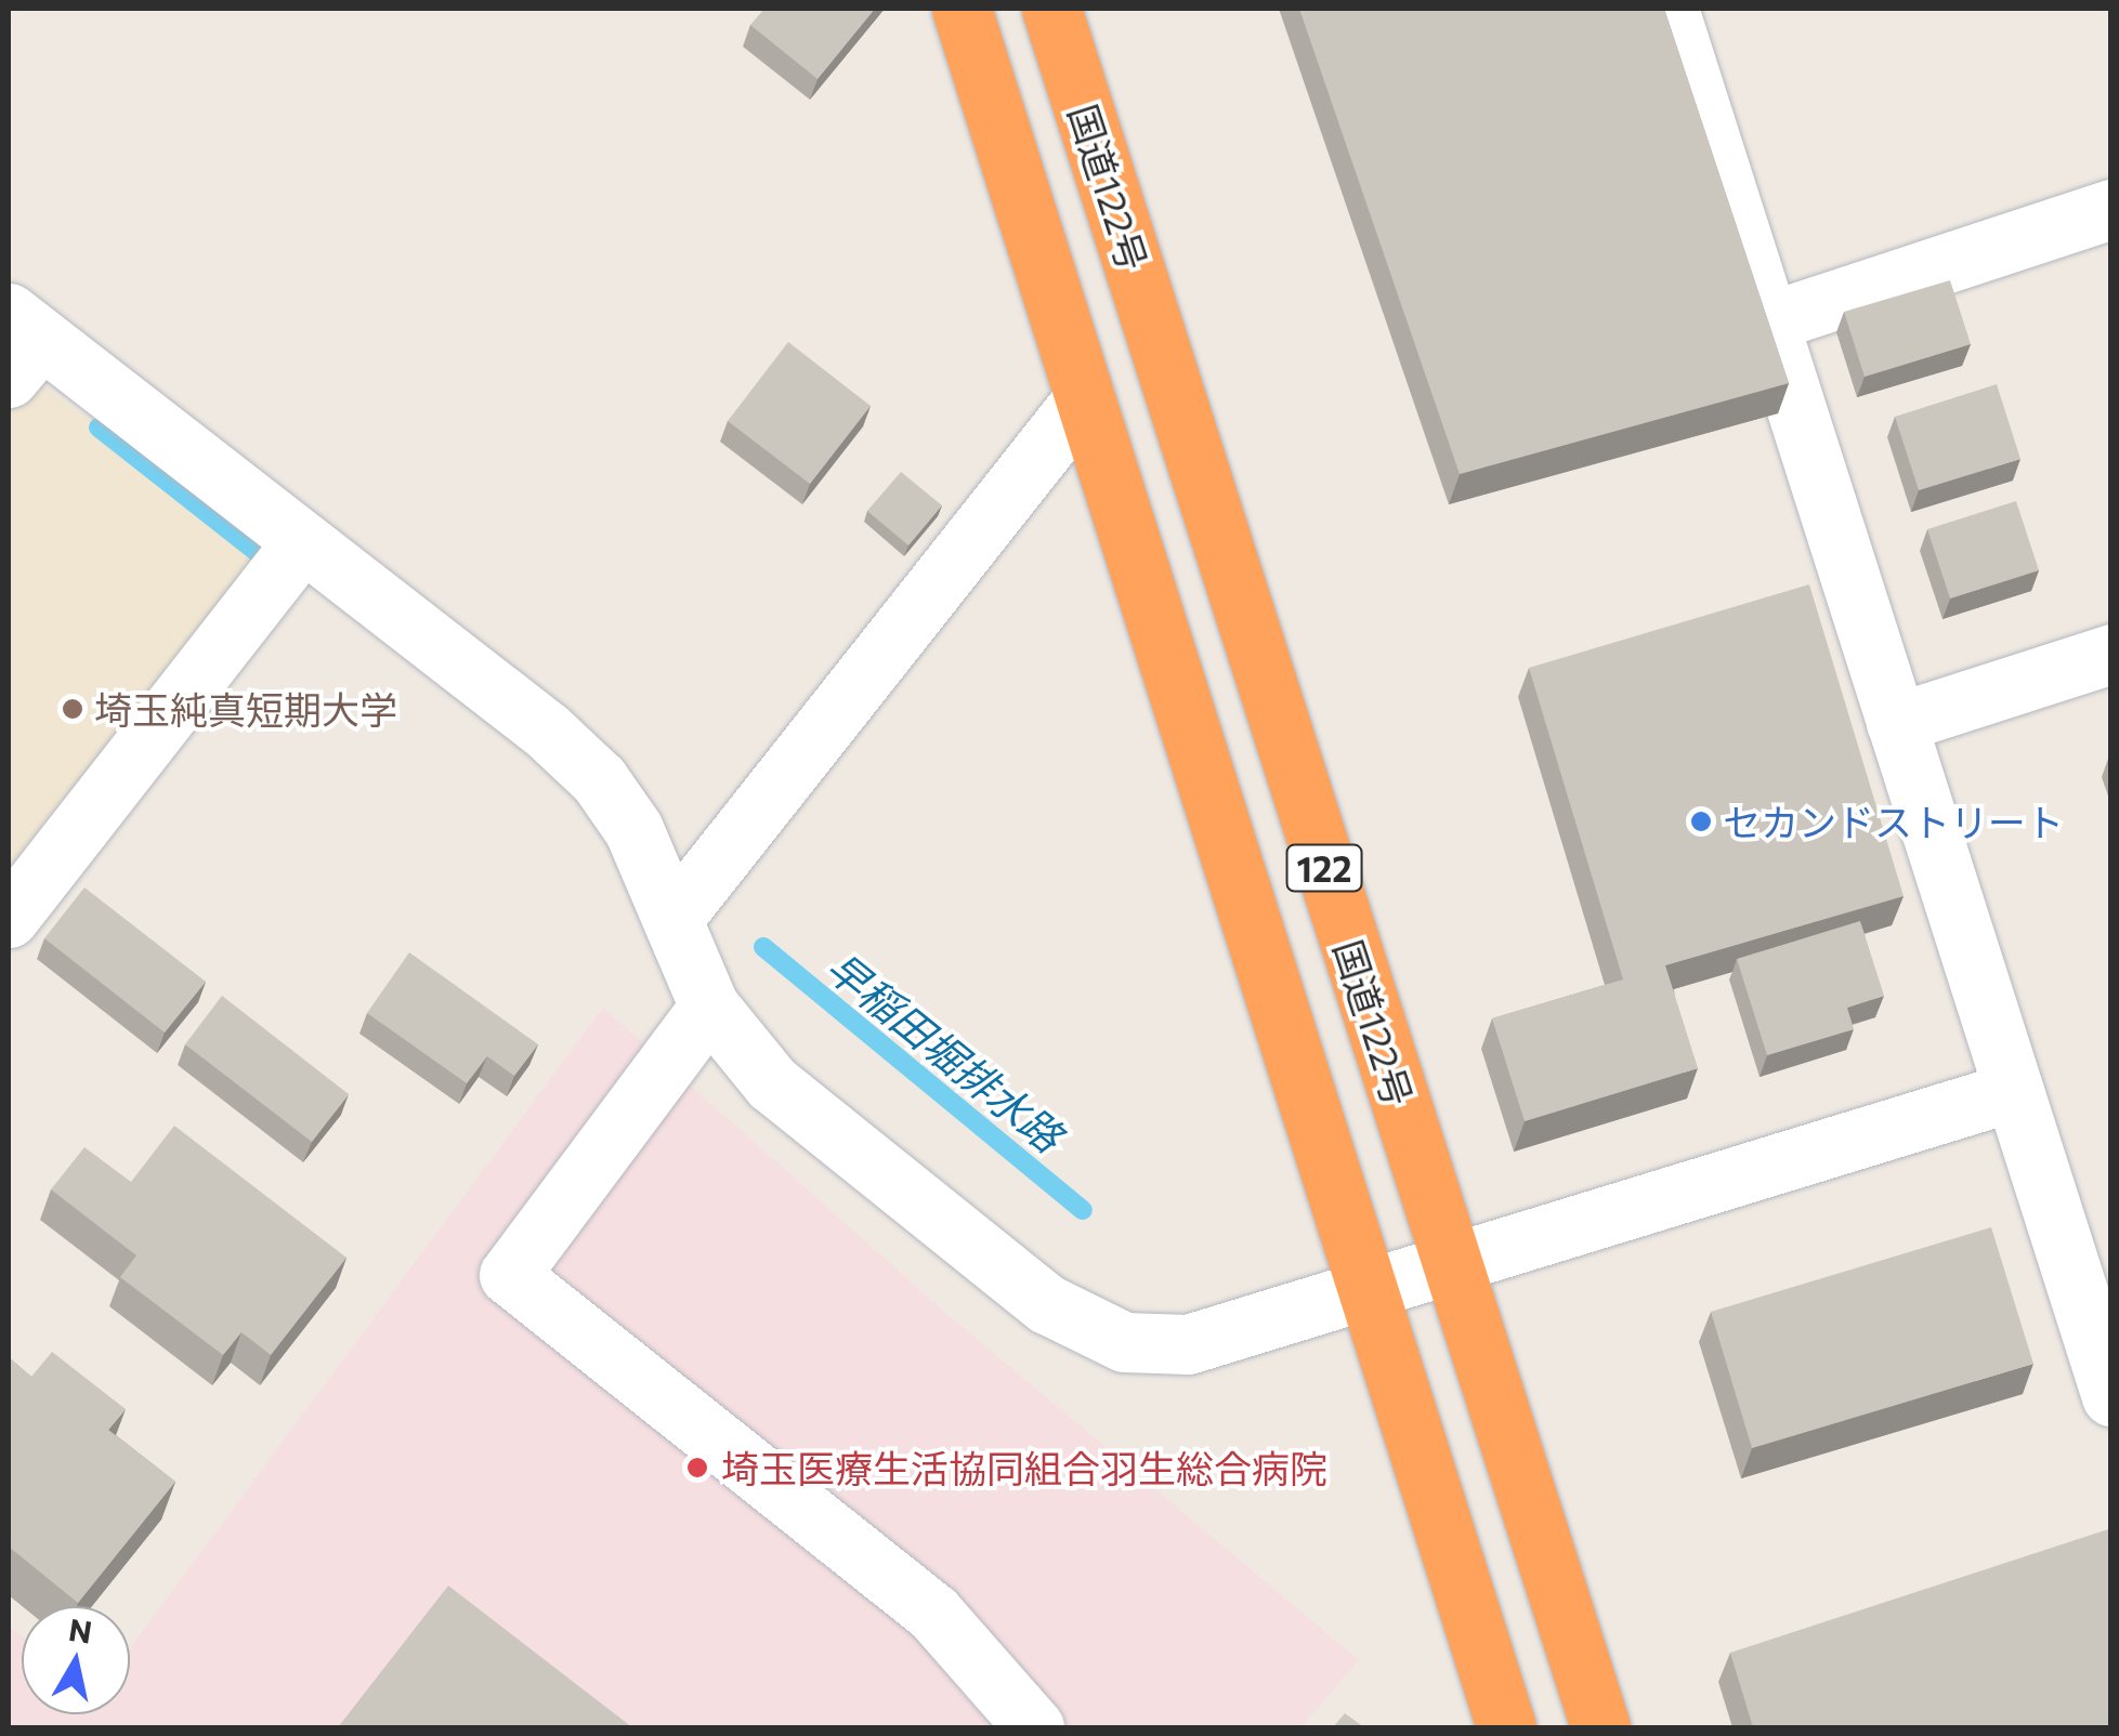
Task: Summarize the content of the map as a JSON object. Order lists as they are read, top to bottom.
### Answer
{
  "streets": {
    "highway": ["国道122号", "122"]
  },
  "water": ["早稲田堀排水路"],
  "places": ["埼玉純真短期大学", "セカンドストリート", "埼玉医療生活協同組合羽生総合病院"],
  "north": "top"
}
